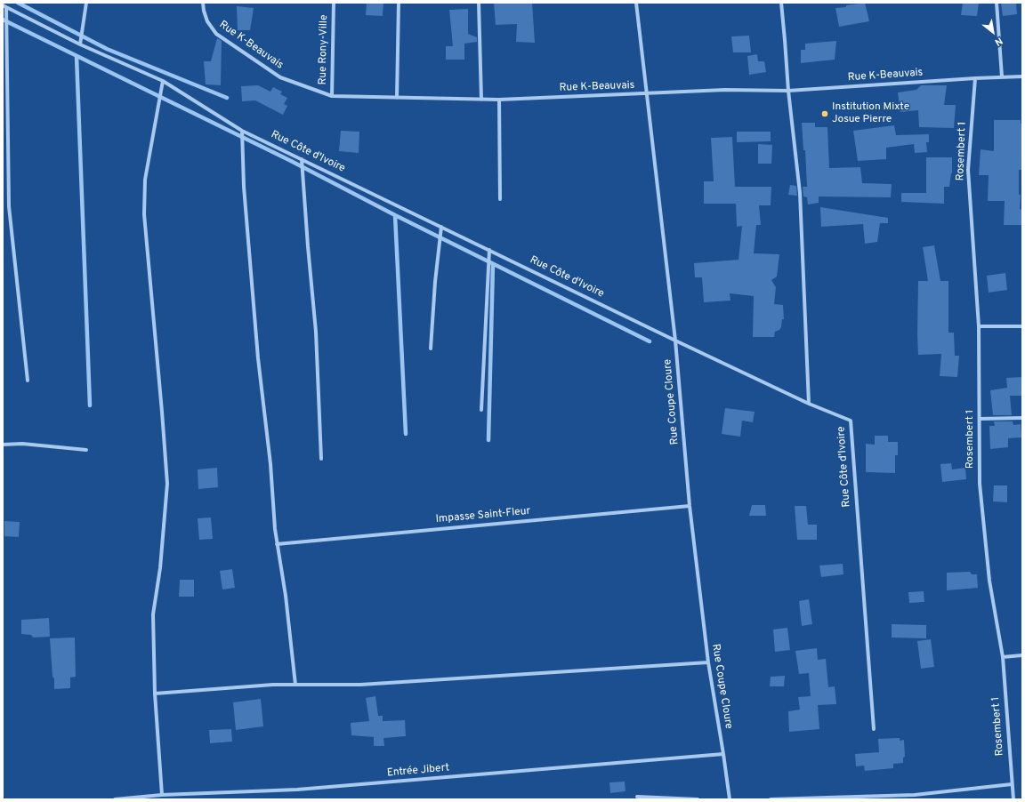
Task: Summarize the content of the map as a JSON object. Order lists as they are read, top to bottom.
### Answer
{
  "streets": {
    "street": [
      "Rue K-Beauvais",
      "Rue Rony-Ville",
      "Rosembert 1",
      "Rue Côte d'Ivoire",
      "Rue Coupe Cloure",
      "Impasse Saint-Fleur",
      "Entrée Jibert"
    ]
  },
  "crossings": [
    ["Rue K-Beauvais", "Rue Rony-Ville"],
    ["Rue K-Beauvais", "Rosembert 1"],
    ["Rue K-Beauvais", "Rue Coupe Cloure"],
    ["Rue Côte d'Ivoire", "Rue Coupe Cloure"],
    ["Rue Coupe Cloure", "Impasse Saint-Fleur"],
    ["Rue Coupe Cloure", "Entrée Jibert"]
  ],
  "places": ["Institution Mixte Josue Pierre"],
  "north": "bottom right"
}
